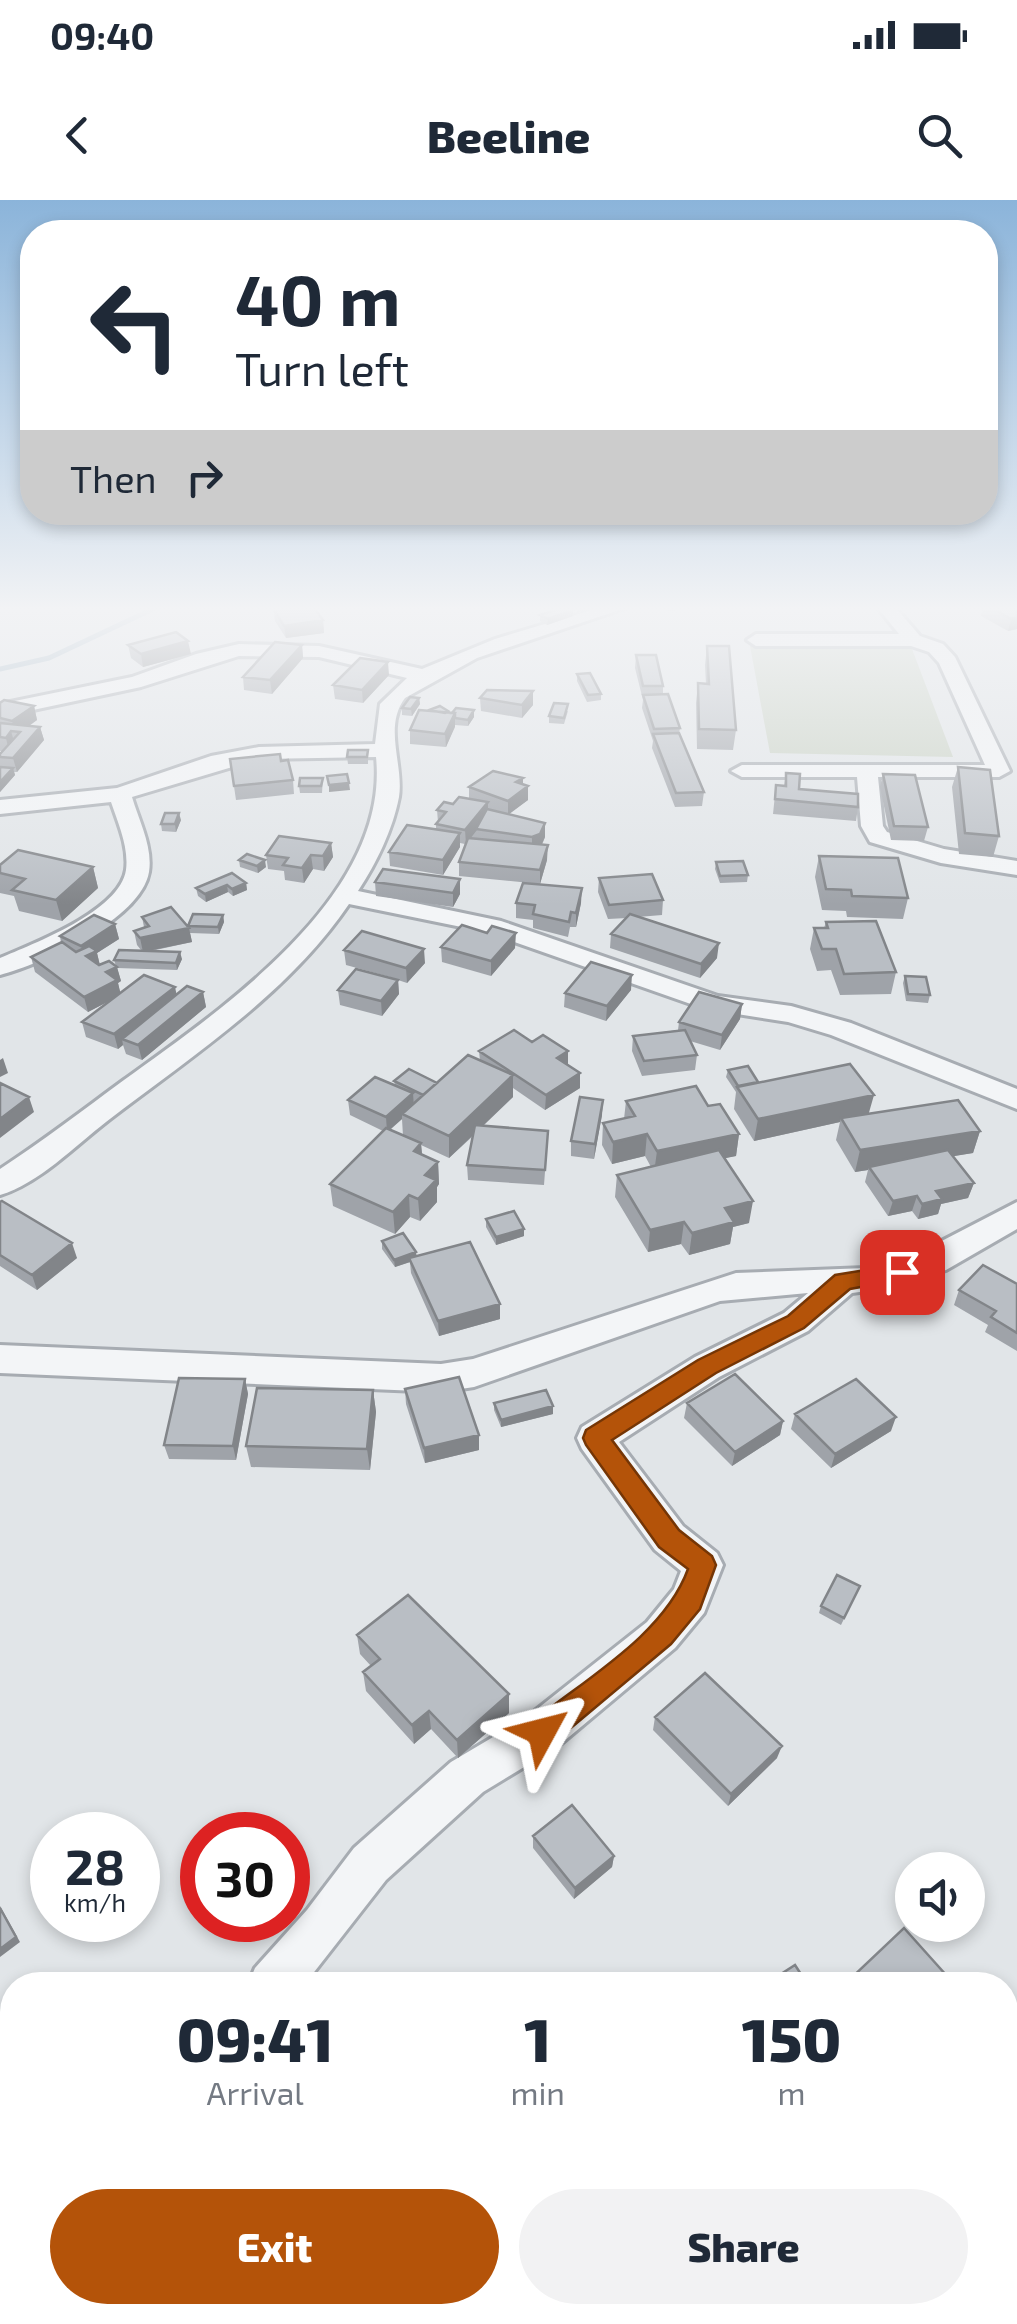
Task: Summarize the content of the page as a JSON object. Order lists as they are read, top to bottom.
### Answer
{
  "page": {
    "status": "09:40",
    "header": "Beeline",
    "turn": ["40 m", "Turn left"],
    "then": "Then",
    "speed": "28 km/h",
    "limit": "30",
    "eta": [
      "09:41",
      "Arrival",
      "1",
      "min",
      "150",
      "m"
    ],
    "buttons": ["Exit", "Share"]
  }
}
